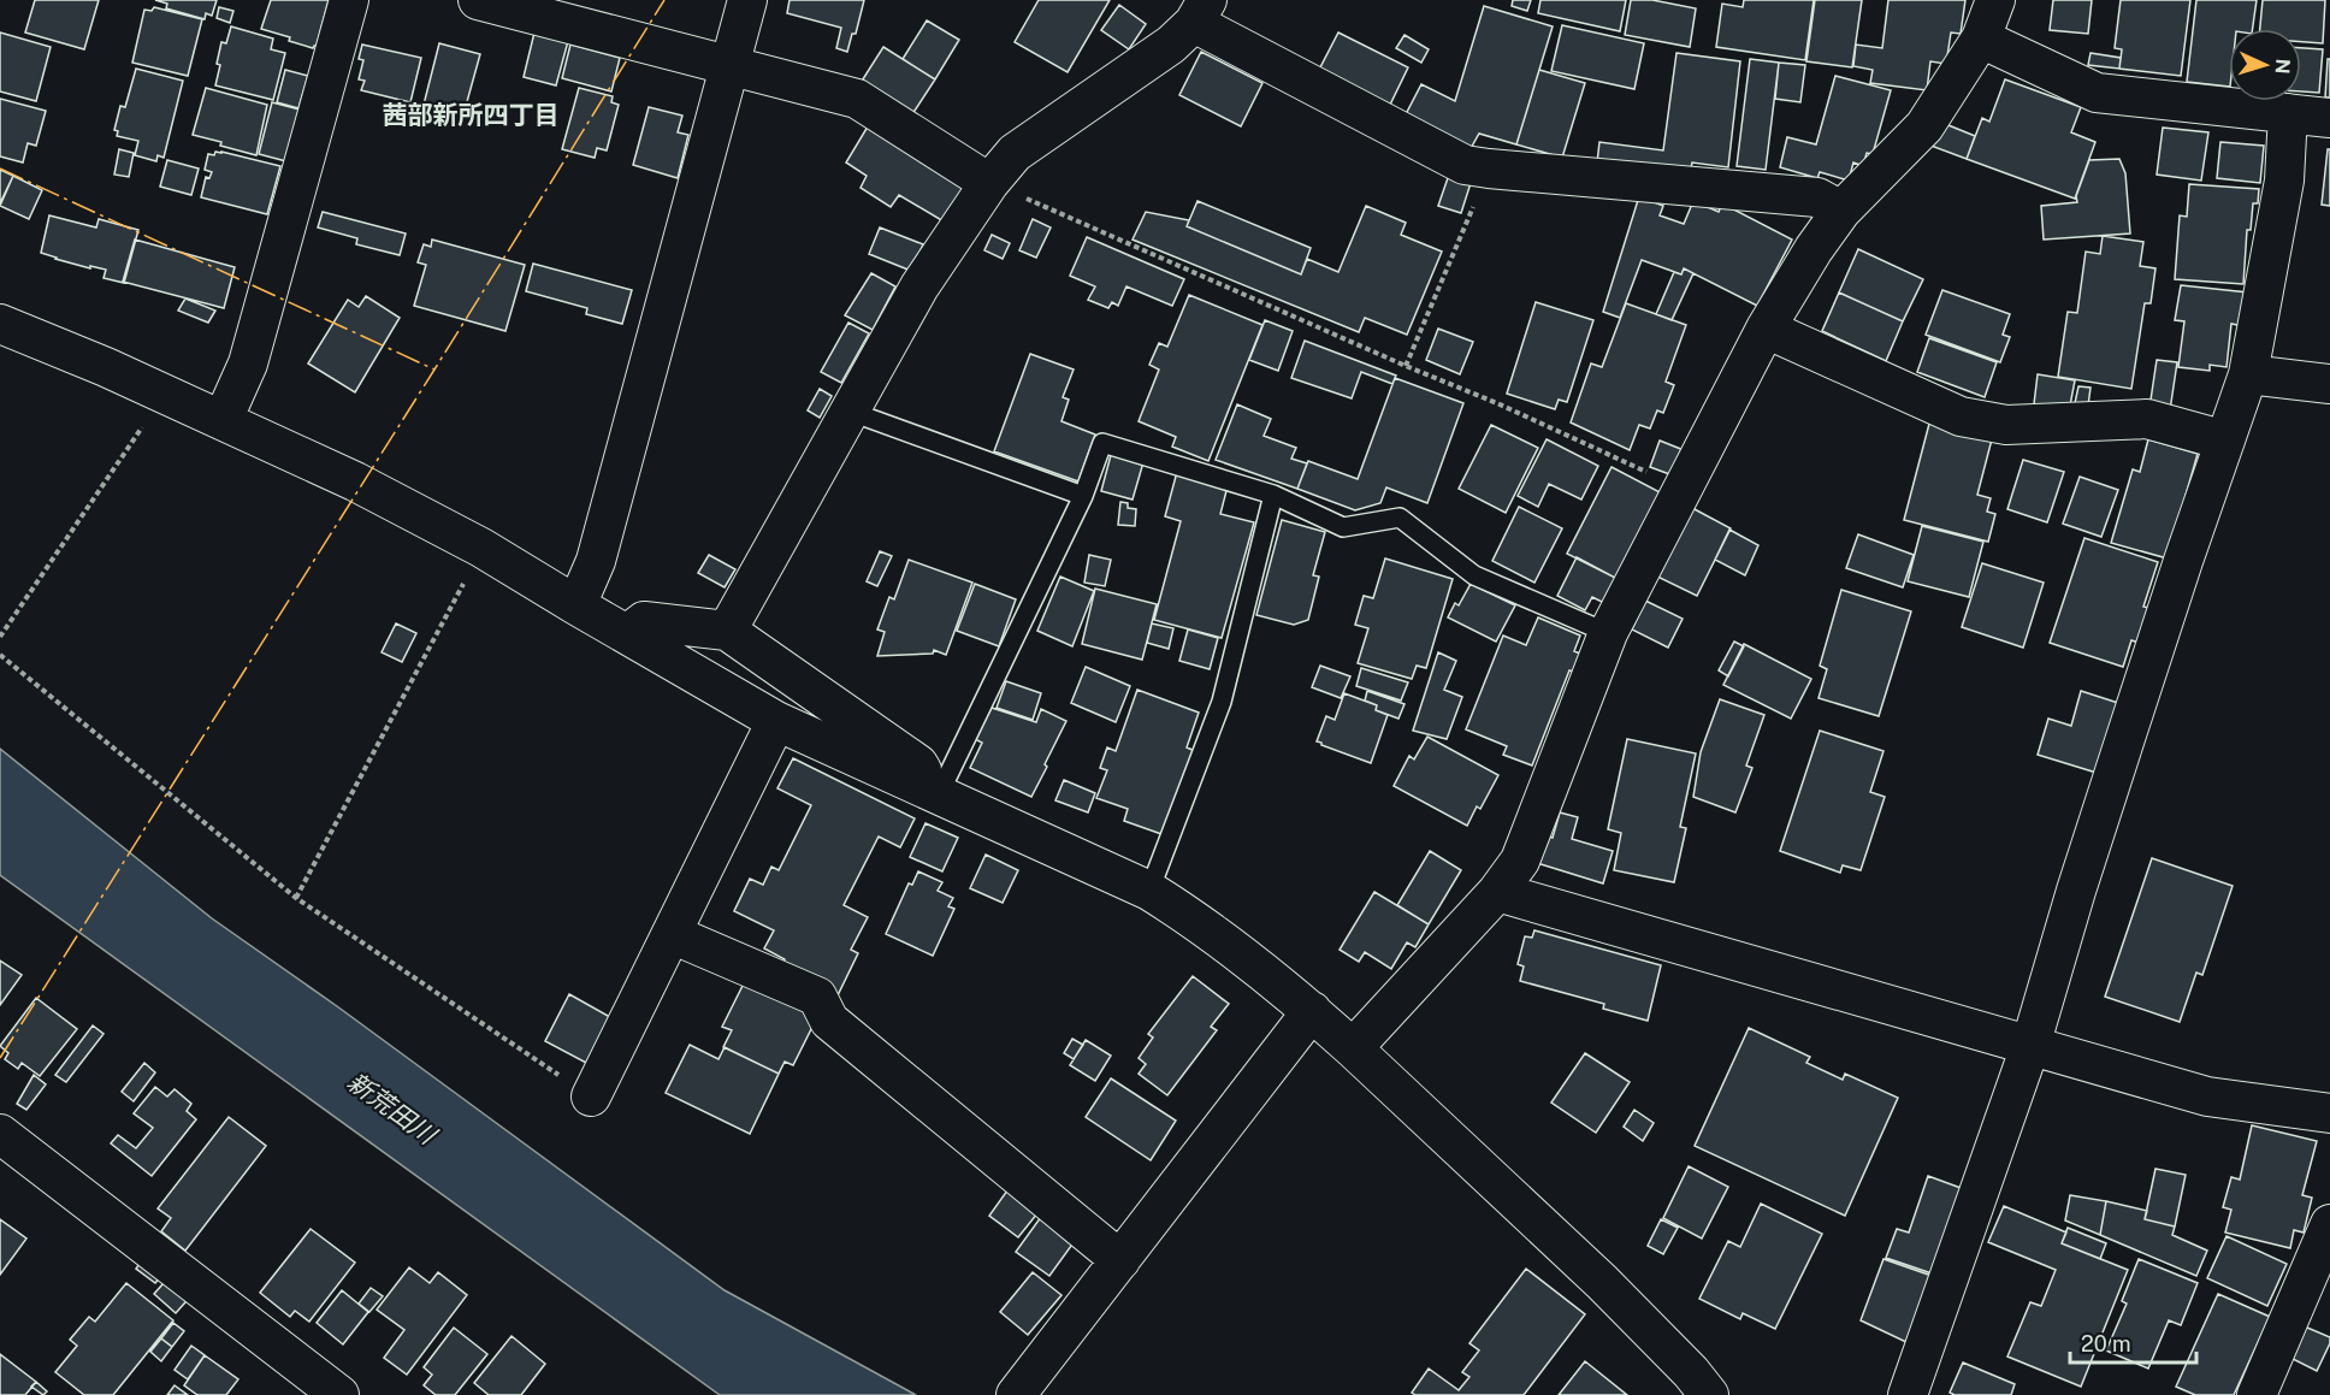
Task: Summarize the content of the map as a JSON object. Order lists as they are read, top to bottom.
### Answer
{
  "districts": ["茜部新所四丁目"],
  "water": ["新荒田川"],
  "scale_bar": "20 m",
  "north": "right"
}
